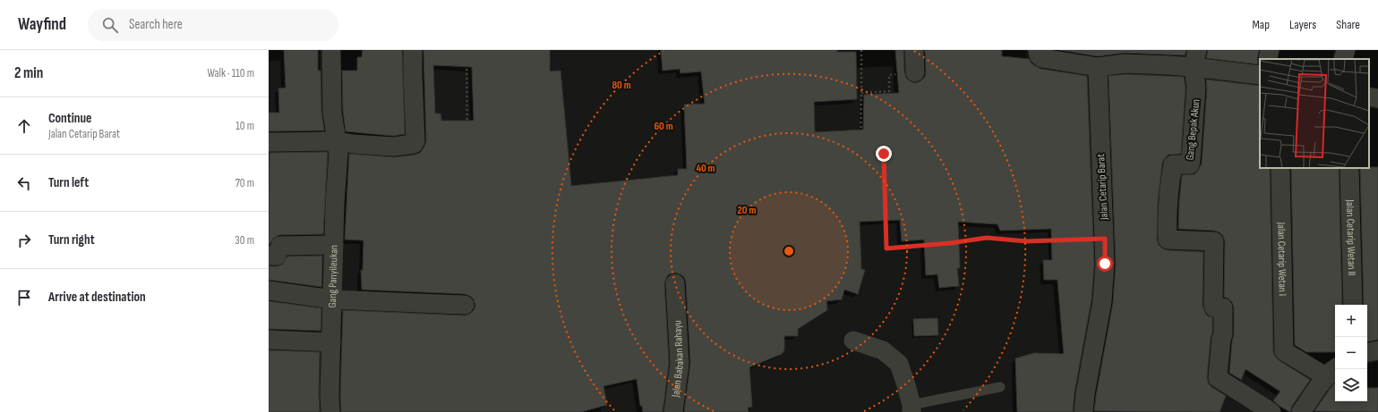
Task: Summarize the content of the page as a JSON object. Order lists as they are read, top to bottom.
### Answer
{
  "streets": {
    "street": [
      "Gang Bepak Akun",
      "Jalan Cetarip Barat",
      "Jalan Cetarip Wetan II",
      "Jalan Cetarip Wetan I",
      "Gang Panyileukan",
      "Jalan Babakan Rahayu"
    ]
  },
  "page": {
    "header": "Wayfind",
    "search": "Search here",
    "nav": ["Map", "Layers", "Share"],
    "heading": ["2 min", "Walk · 110 m"],
    "list": [
      ["Continue", "Jalan Cetarip Barat", "10 m"],
      ["Turn left", "70 m"],
      ["Turn right", "30 m"],
      "Arrive at destination"
    ],
    "map_buttons": ["+", "−"]
  },
  "rings": [
    "80 m",
    "60 m",
    "40 m",
    "20 m"
  ]
}
